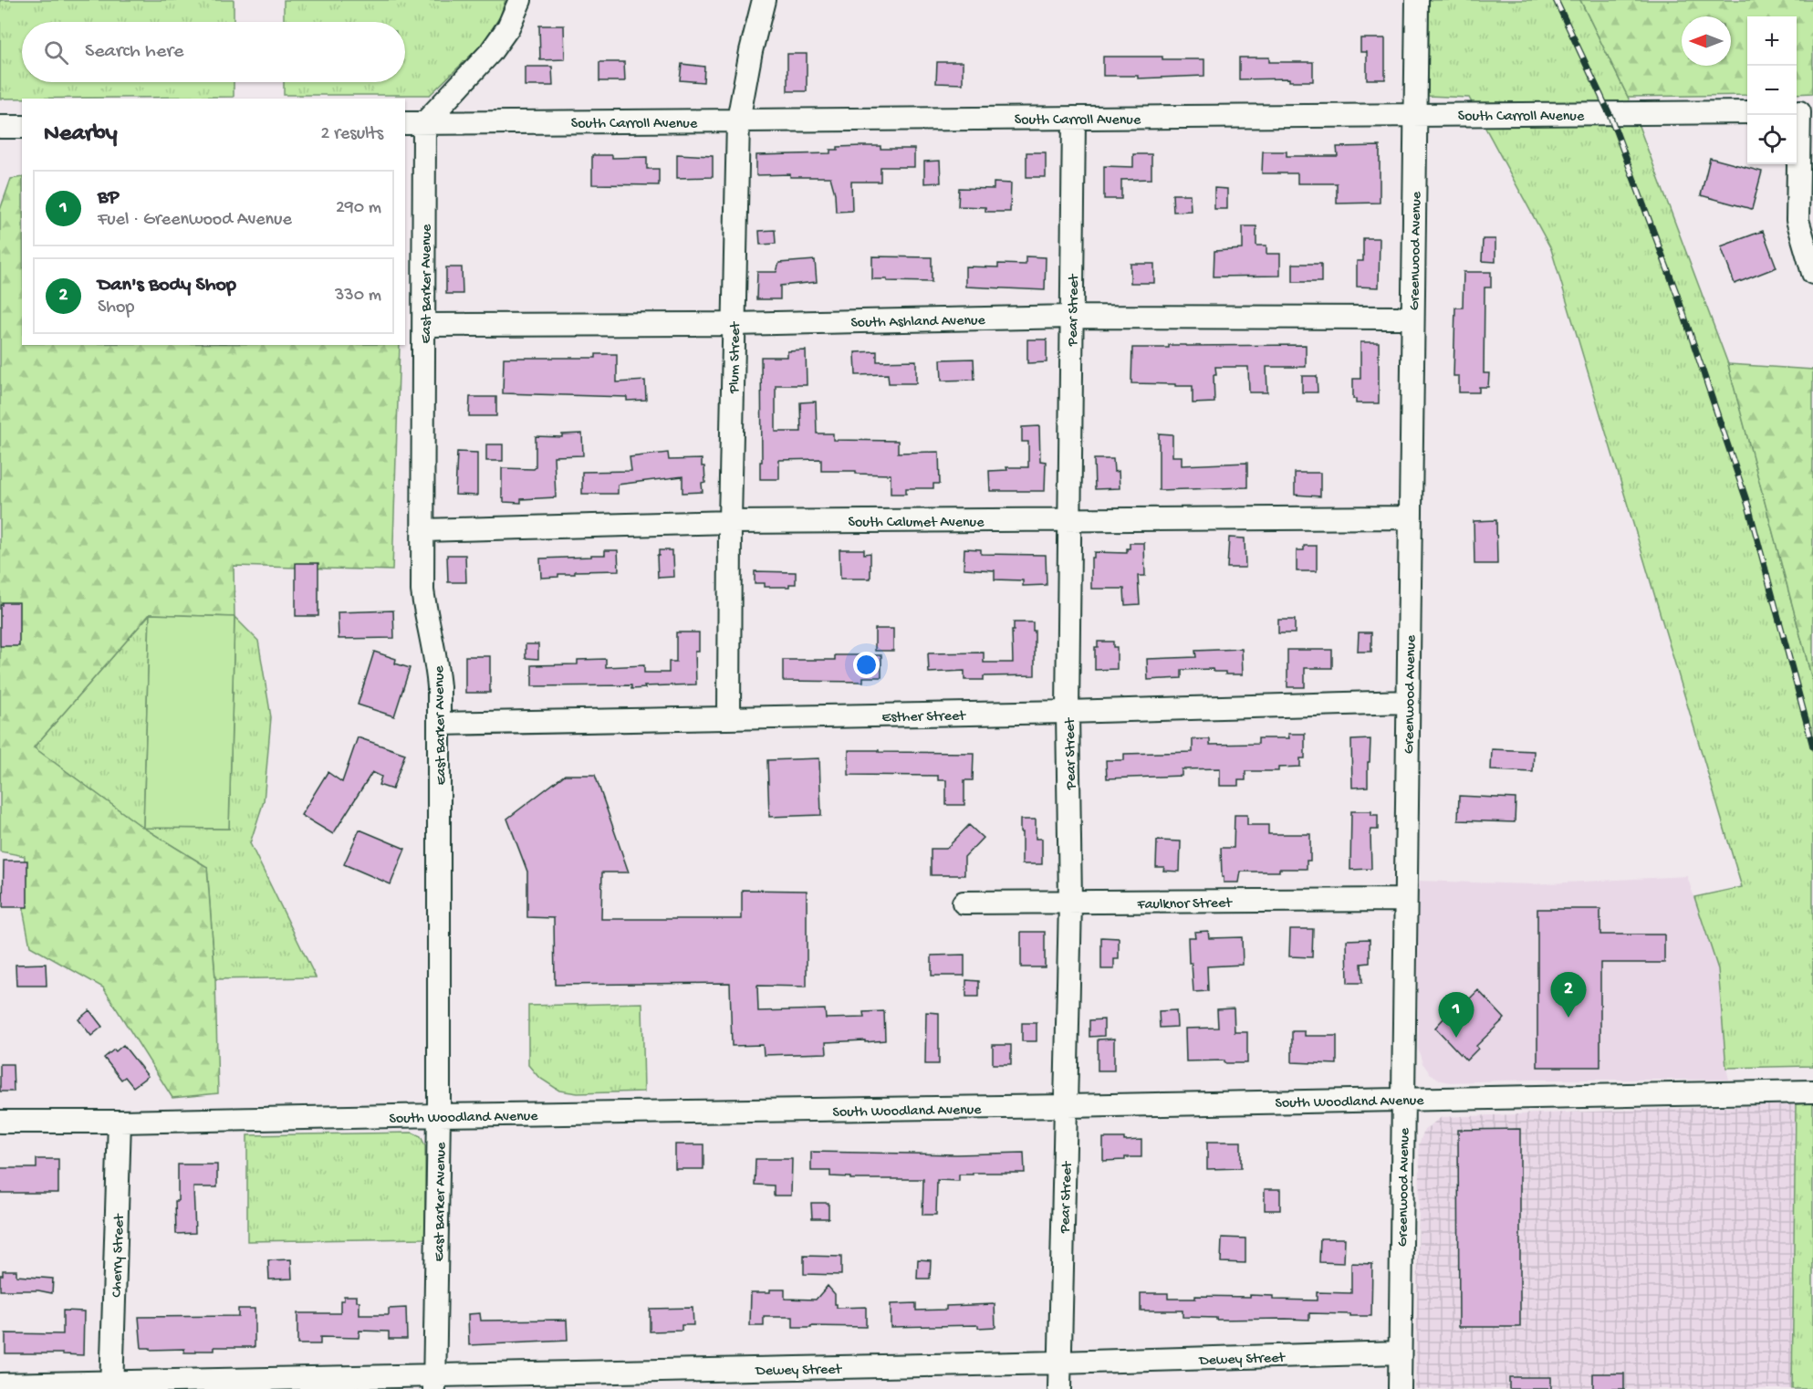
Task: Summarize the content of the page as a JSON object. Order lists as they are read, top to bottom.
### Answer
{
  "streets": {
    "street": [
      "South Carroll Avenue",
      "Greenwood Avenue",
      "East Barker Avenue",
      "Pear Street",
      "South Ashland Avenue",
      "Plum Street",
      "South Calumet Avenue",
      "Esther Street",
      "Faulknor Street",
      "South Woodland Avenue",
      "Cherry Street",
      "Dewey Street"
    ]
  },
  "crossings": [
    ["South Carroll Avenue", "Greenwood Avenue"],
    ["South Carroll Avenue", "East Barker Avenue"],
    ["South Carroll Avenue", "Pear Street"],
    ["South Carroll Avenue", "Plum Street"],
    ["Greenwood Avenue", "South Ashland Avenue"],
    ["Greenwood Avenue", "South Calumet Avenue"],
    ["Greenwood Avenue", "Esther Street"],
    ["Greenwood Avenue", "Faulknor Street"],
    ["Greenwood Avenue", "South Woodland Avenue"],
    ["Greenwood Avenue", "Dewey Street"],
    ["East Barker Avenue", "South Ashland Avenue"],
    ["East Barker Avenue", "South Calumet Avenue"],
    ["East Barker Avenue", "Esther Street"],
    ["East Barker Avenue", "South Woodland Avenue"],
    ["East Barker Avenue", "Dewey Street"],
    ["Pear Street", "South Ashland Avenue"],
    ["Pear Street", "South Calumet Avenue"],
    ["Pear Street", "Esther Street"],
    ["Pear Street", "Faulknor Street"],
    ["Pear Street", "South Woodland Avenue"],
    ["Pear Street", "Dewey Street"],
    ["South Ashland Avenue", "Plum Street"],
    ["Plum Street", "South Calumet Avenue"],
    ["Plum Street", "Esther Street"],
    ["South Woodland Avenue", "Cherry Street"],
    ["Cherry Street", "Dewey Street"]
  ],
  "north": "left",
  "page": {
    "map_buttons": ["+", "−"],
    "search": "Search here",
    "heading": ["Nearby", "2 results"],
    "list": [
      {
        "mark": "1",
        "name": "BP",
        "note": "Fuel · Greenwood Avenue",
        "value": "290 m"
      },
      {
        "mark": "2",
        "name": "Dan's Body Shop",
        "note": "Shop",
        "value": "330 m"
      }
    ],
    "pins": ["2", "1"]
  }
}
